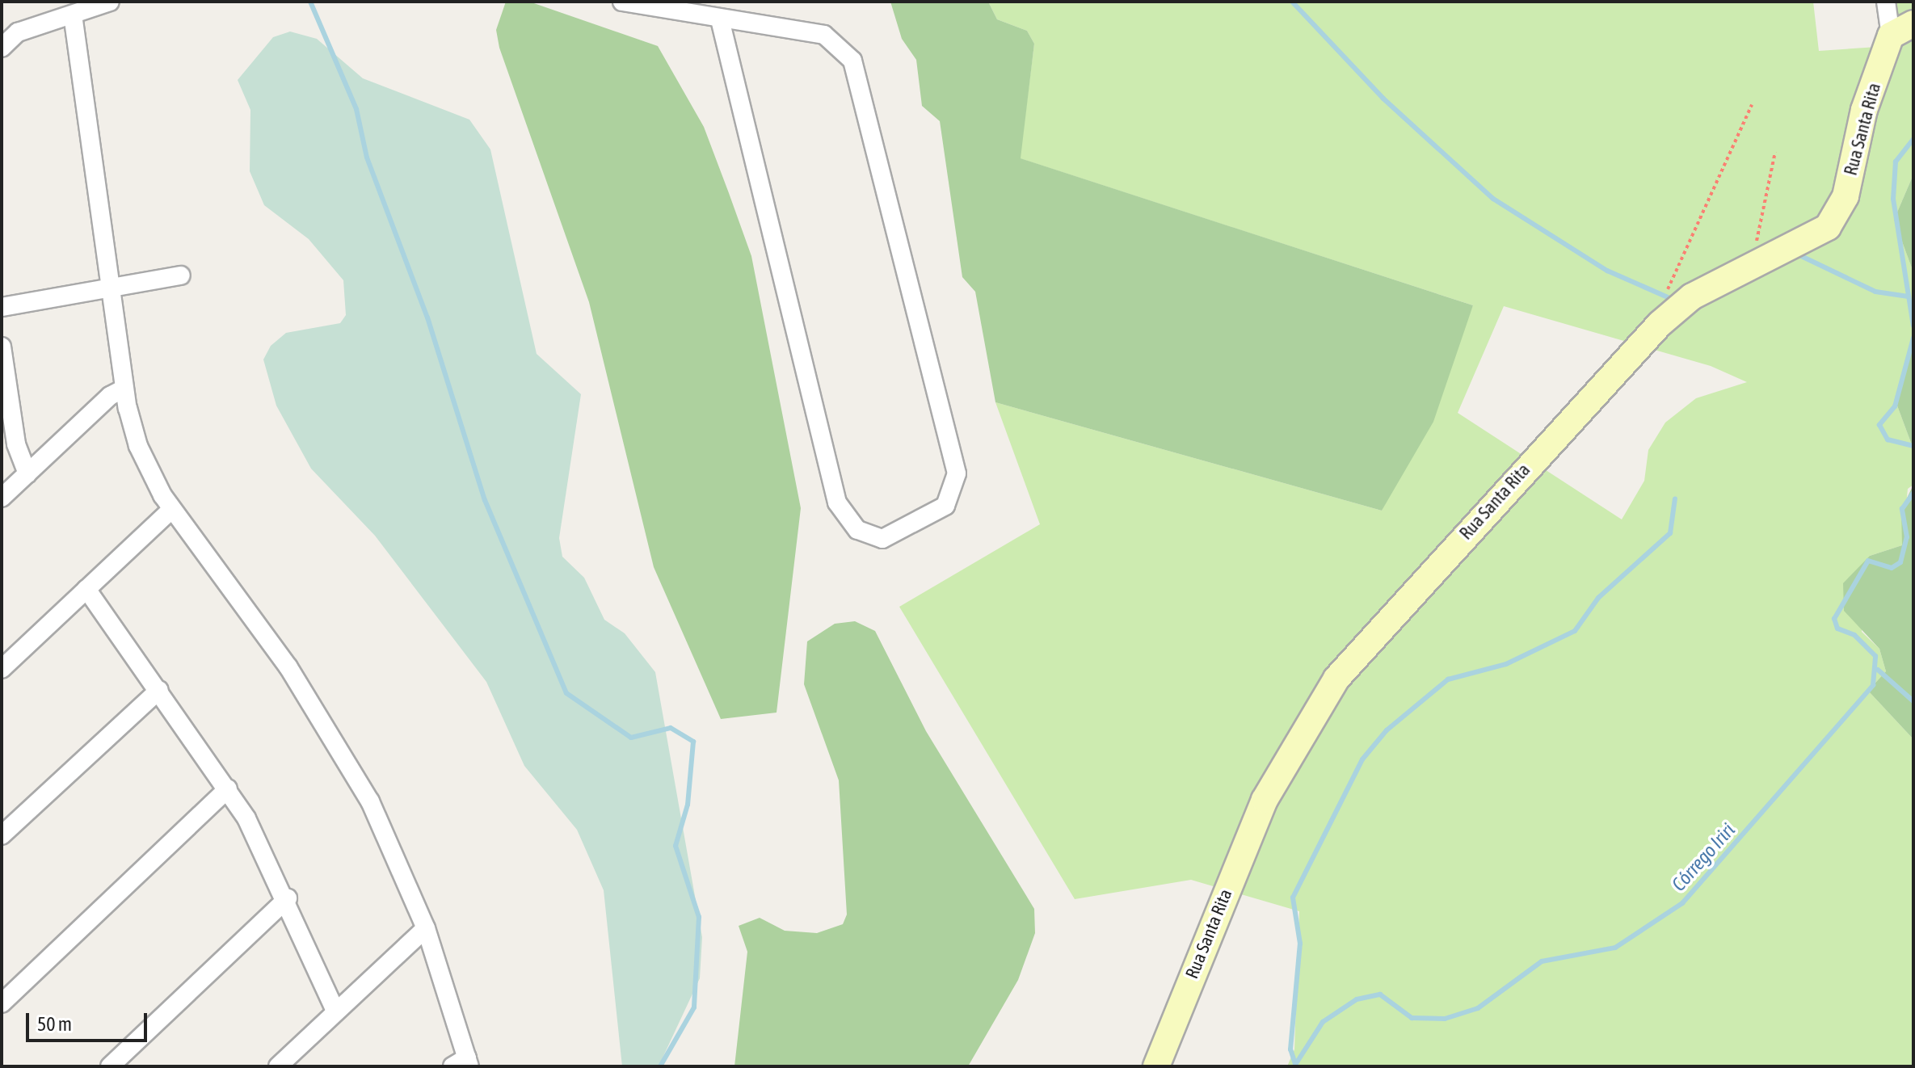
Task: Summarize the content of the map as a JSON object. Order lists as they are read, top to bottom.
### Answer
{
  "streets": {
    "street": ["Rua Santa Rita"]
  },
  "water": ["Córrego Iriri"],
  "scale_bar": "50 m"
}
